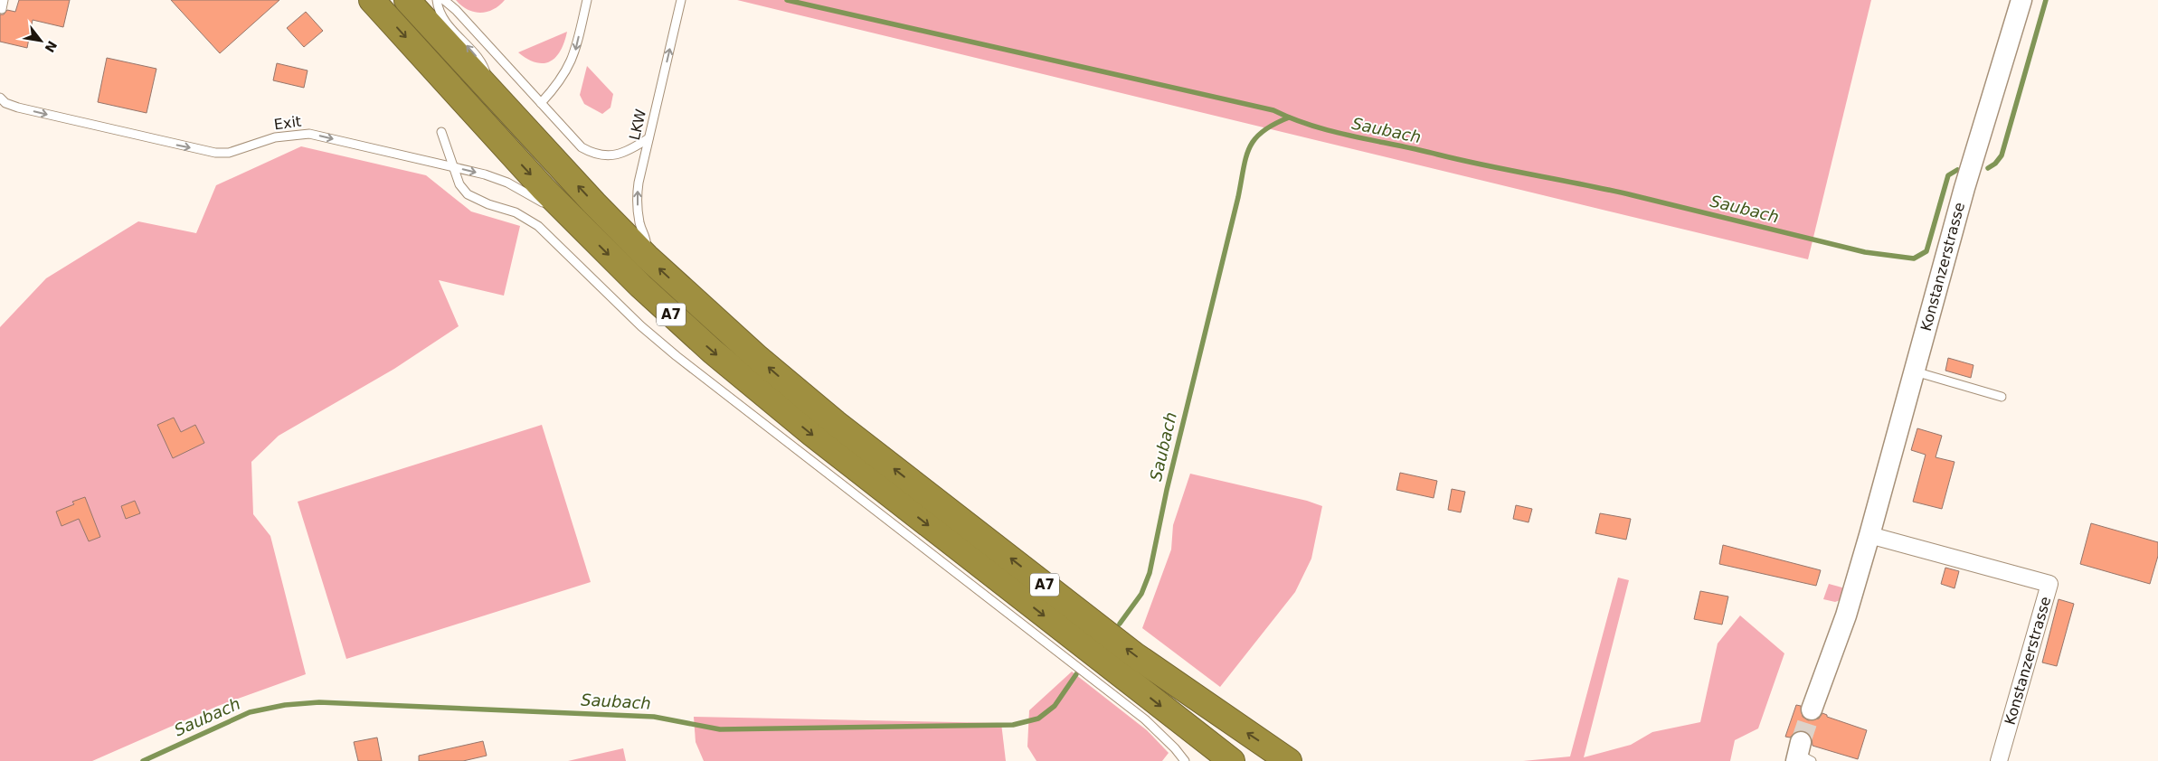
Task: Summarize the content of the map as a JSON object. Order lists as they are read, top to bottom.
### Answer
{
  "streets": {
    "highway": ["A7"],
    "street": ["Konstanzerstrasse"],
    "lane": ["Exit", "LKW"]
  },
  "crossings": [
    ["Exit", "A7"],
    ["LKW", "A7"]
  ],
  "one_way": ["Exit", "LKW"],
  "water": ["Saubach"],
  "north": "bottom right"
}
